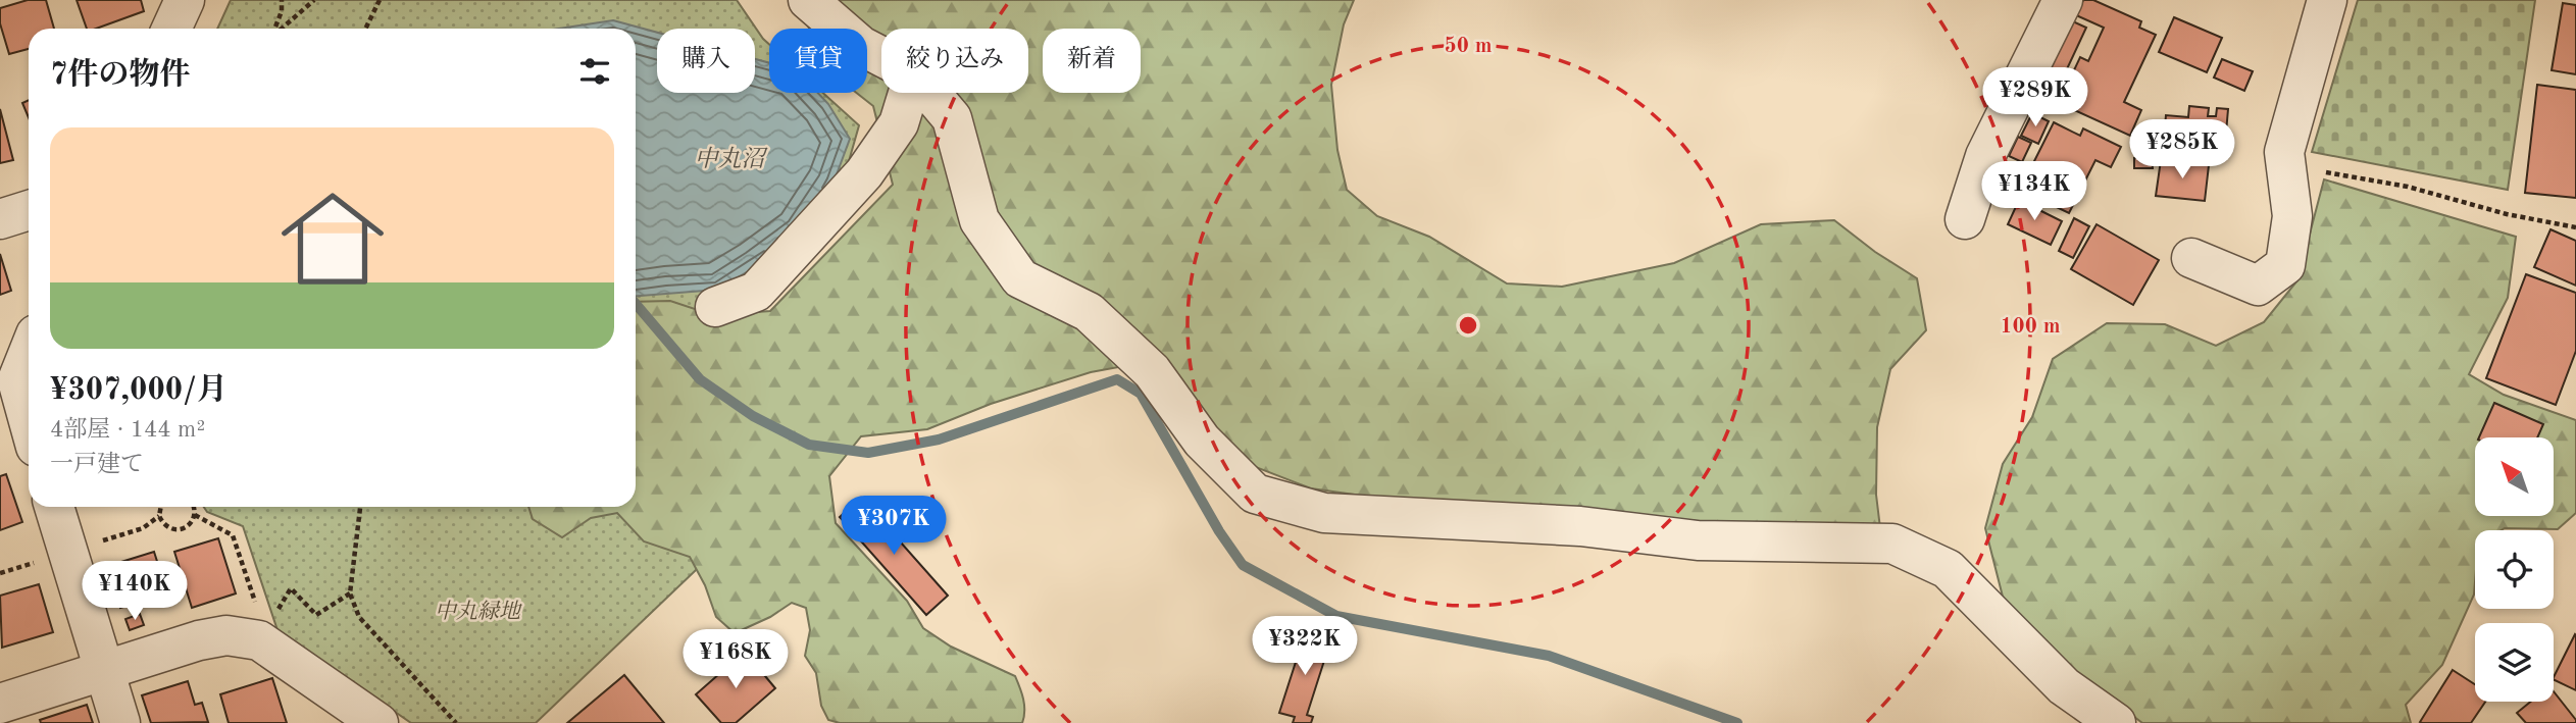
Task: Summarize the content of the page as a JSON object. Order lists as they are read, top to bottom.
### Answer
{
  "water": ["中丸沼"],
  "parks": ["中丸緑地"],
  "north": "top left",
  "page": {
    "chip": [
      "購入",
      "賃貸",
      "絞り込み",
      "新着"
    ],
    "heading": "7件の物件",
    "price": [
      "¥289K",
      "¥285K",
      "¥134K",
      "¥307K",
      "¥140K",
      "¥322K",
      "¥168K"
    ],
    "list": [
      {
        "name": "¥307,000/月",
        "note": "4部屋 · 144 m² · 一戸建て"
      }
    ]
  },
  "rings": ["50 m", "100 m"]
}
